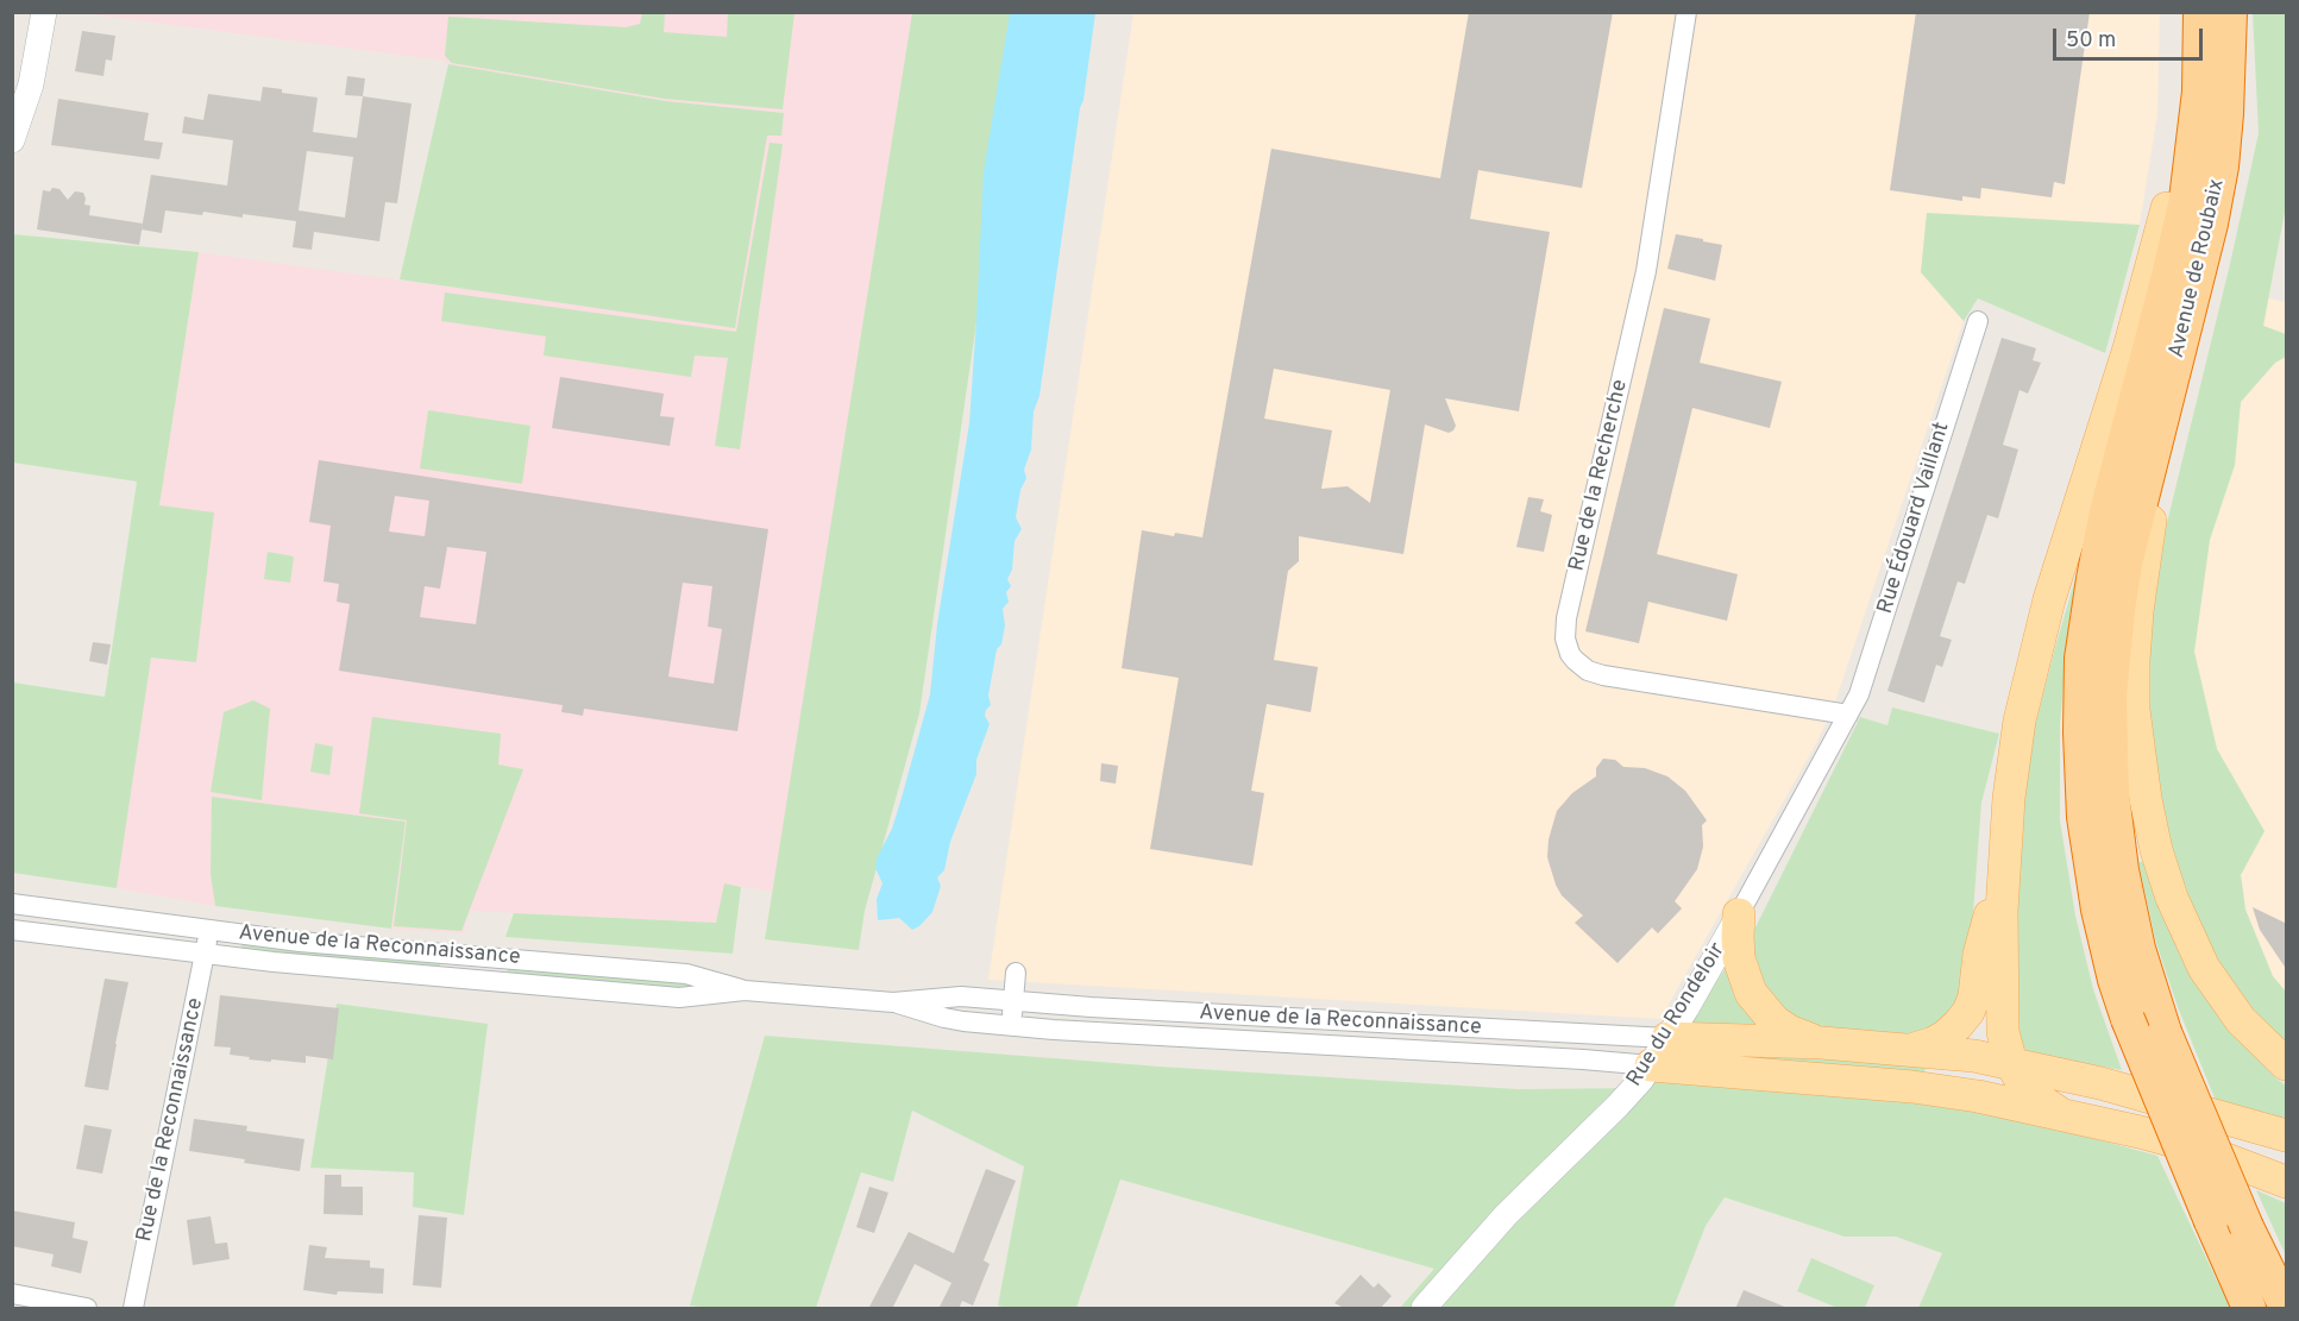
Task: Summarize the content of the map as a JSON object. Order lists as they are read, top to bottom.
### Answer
{
  "streets": {
    "highway": ["Avenue de Roubaix"],
    "street": [
      "Rue de la Recherche",
      "Rue Édouard Vaillant",
      "Avenue de la Reconnaissance",
      "Rue du Rondeloir",
      "Rue de la Reconnaissance"
    ]
  },
  "crossings": [
    ["Rue de la Recherche", "Rue Édouard Vaillant"],
    ["Rue de la Recherche", "Rue du Rondeloir"],
    ["Rue Édouard Vaillant", "Rue du Rondeloir"],
    ["Avenue de la Reconnaissance", "Rue du Rondeloir"],
    ["Avenue de la Reconnaissance", "Rue de la Reconnaissance"]
  ],
  "scale_bar": "50 m"
}
